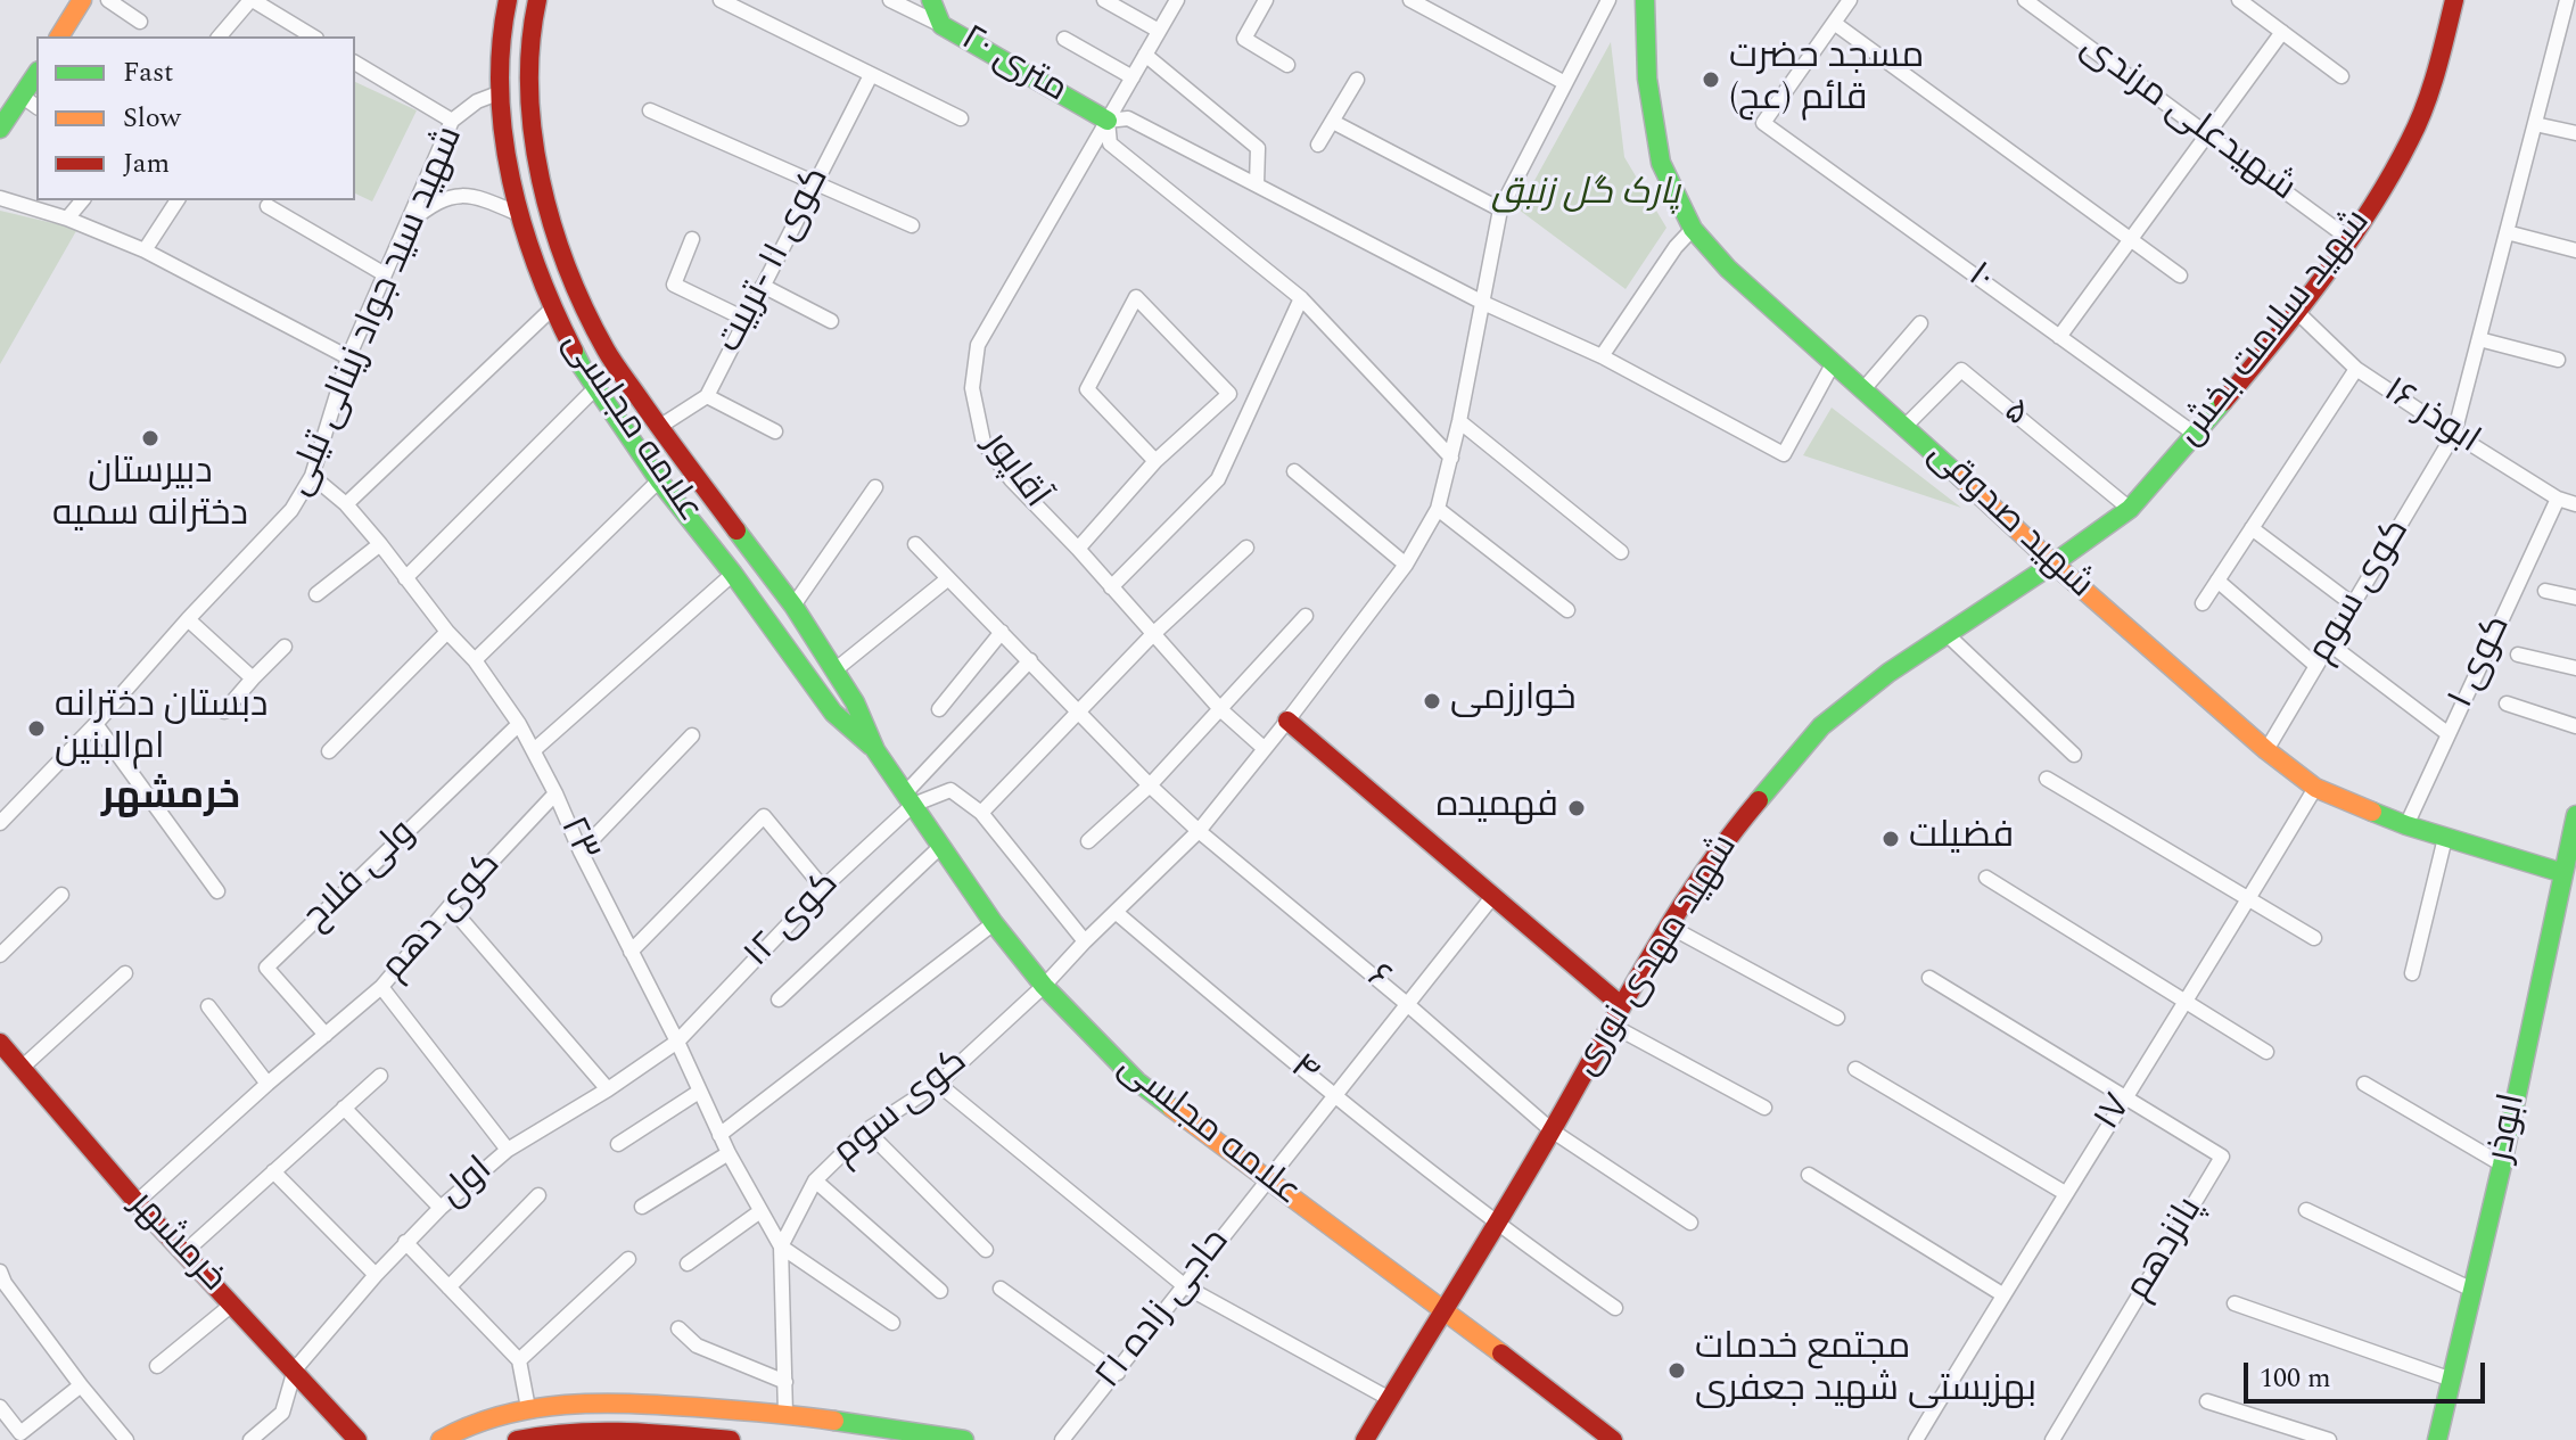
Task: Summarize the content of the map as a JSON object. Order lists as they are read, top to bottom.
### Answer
{
  "streets": {
    "main road": [
      "۲۰ متری",
      "شهید سلامت بخش",
      "علامه مجلسی",
      "شهید صدوقی",
      "شهید مهدی نوری",
      "ابوذر",
      "خرمشهر"
    ],
    "street": [
      "شهیدعلی مرندی",
      "کوی ۱۱ -تربیت",
      "۱۰",
      "شهید سید جواد زینالی تیلی",
      "۵",
      "۱۶ ابوذر",
      "آقاپور",
      "کوی سوم",
      "کوی ۱",
      "۲۳",
      "ولی فلاح",
      "کوی دهم",
      "کوی ۱۲",
      "۶",
      "۴",
      "۱۷",
      "اول",
      "پانزدهم",
      "۲۱ حاجی زاده"
    ]
  },
  "crossings": [
    ["۲۰ متری", "آقاپور"],
    ["شهیدعلی مرندی", "شهید سلامت بخش"],
    ["کوی ۱۱ -تربیت", "علامه مجلسی"],
    ["۱۰", "شهید سلامت بخش"],
    ["شهید سید جواد زینالی تیلی", "علامه مجلسی"],
    ["شهید سید جواد زینالی تیلی", "۲۳"],
    ["شهید سلامت بخش", "۵"],
    ["شهید سلامت بخش", "۱۶ ابوذر"],
    ["شهید سلامت بخش", "شهید صدوقی"],
    ["شهید سلامت بخش", "شهید مهدی نوری"],
    ["۵", "شهید صدوقی"],
    ["۱۶ ابوذر", "کوی سوم"],
    ["۱۶ ابوذر", "کوی ۱"],
    ["علامه مجلسی", "کوی سوم"],
    ["علامه مجلسی", "کوی ۱۲"],
    ["علامه مجلسی", "شهید مهدی نوری"],
    ["علامه مجلسی", "۲۱ حاجی زاده"],
    ["آقاپور", "کوی سوم"],
    ["شهید صدوقی", "کوی سوم"],
    ["شهید صدوقی", "کوی ۱"],
    ["شهید صدوقی", "شهید مهدی نوری"],
    ["شهید صدوقی", "۱۷"],
    ["شهید صدوقی", "ابوذر"],
    ["کوی سوم", "۲۳"],
    ["کوی سوم", "۶"],
    ["کوی سوم", "۴"],
    ["۲۳", "ولی فلاح"],
    ["۲۳", "کوی دهم"],
    ["۲۳", "کوی ۱۲"],
    ["۲۳", "اول"],
    ["ولی فلاح", "کوی دهم"],
    ["کوی دهم", "خرمشهر"],
    ["کوی ۱۲", "۶"],
    ["کوی ۱۲", "اول"],
    ["شهید مهدی نوری", "۶"],
    ["شهید مهدی نوری", "۴"],
    ["۶", "۲۱ حاجی زاده"],
    ["۴", "۲۱ حاجی زاده"],
    ["۱۷", "پانزدهم"],
    ["اول", "خرمشهر"]
  ],
  "districts": ["خرمشهر"],
  "parks": ["پارک گل زنبق"],
  "places": [
    "مسجد حضرت قائم (عج)",
    "دبیرستان دخترانه سمیه",
    "خوارزمی",
    "دبستان دخترانه ام‌البنین",
    "فهمیده",
    "فضیلت",
    "مجتمع خدمات بهزیستی شهید جعفری"
  ],
  "legend": ["Fast", "Slow", "Jam"],
  "scale_bar": "100 m"
}
